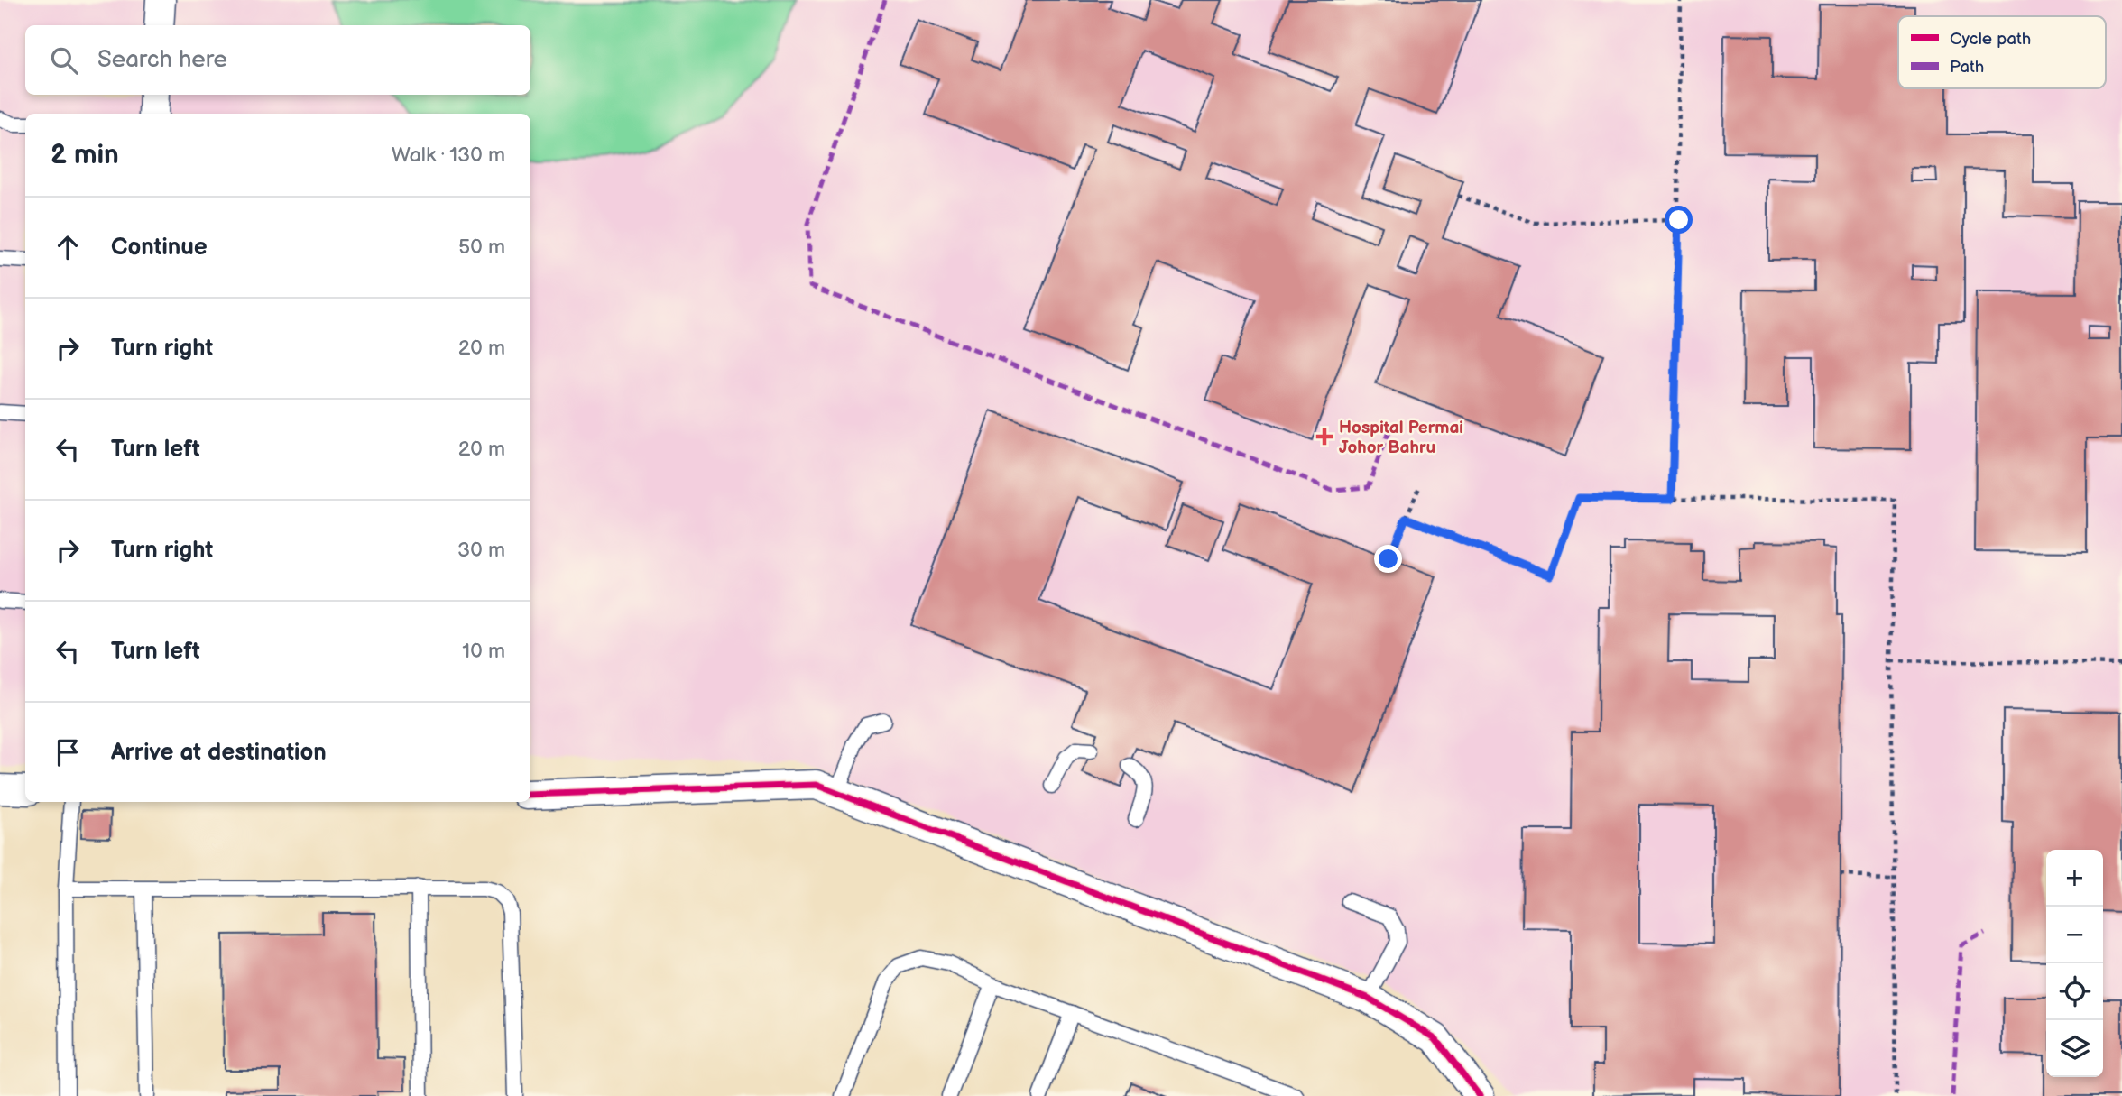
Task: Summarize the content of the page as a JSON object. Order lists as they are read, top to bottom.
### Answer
{
  "places": {
    "health": ["Hospital Permai Johor Bahru"]
  },
  "legend": ["Cycle path", "Path"],
  "page": {
    "search": "Search here",
    "heading": ["2 min", "Walk · 130 m"],
    "list": [
      ["Continue", "50 m"],
      ["Turn right", "20 m"],
      ["Turn left", "20 m"],
      ["Turn right", "30 m"],
      ["Turn left", "10 m"],
      "Arrive at destination"
    ],
    "map_buttons": ["+", "−"]
  }
}
